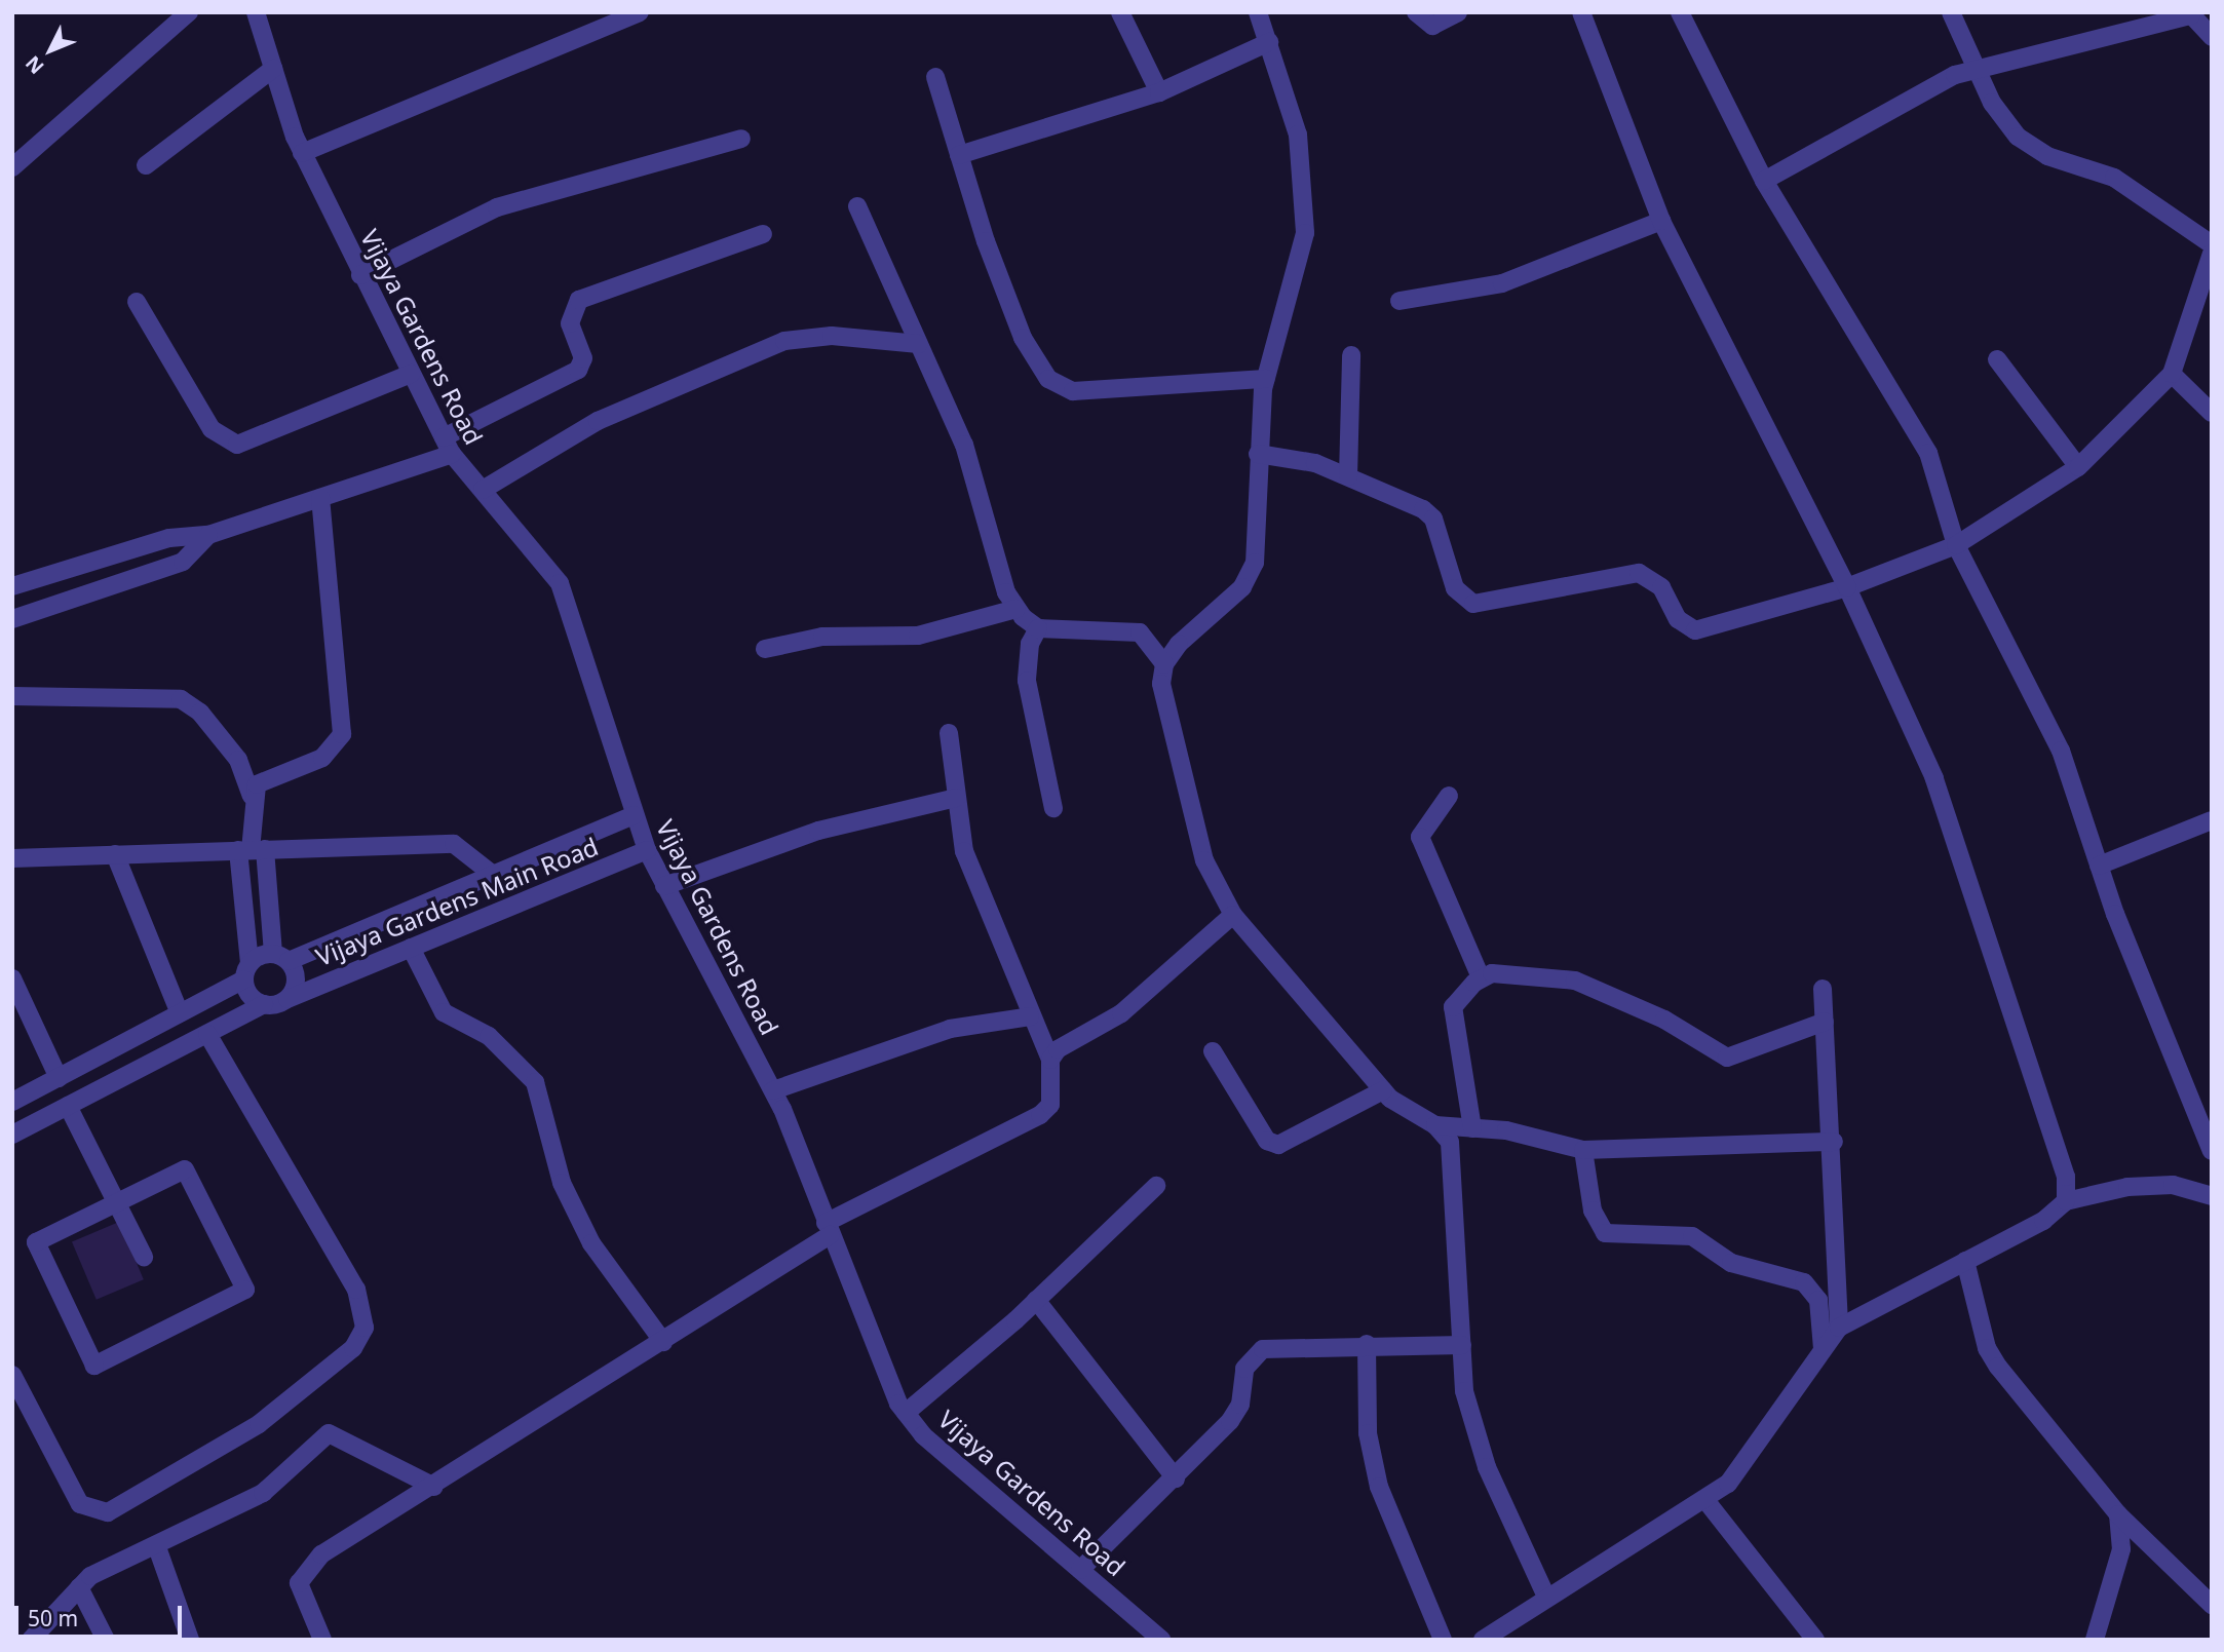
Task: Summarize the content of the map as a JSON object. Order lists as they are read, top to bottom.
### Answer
{
  "streets": {
    "street": ["Vijaya Gardens Road", "Vijaya Gardens Main Road"]
  },
  "crossings": [
    ["Vijaya Gardens Road", "Vijaya Gardens Main Road"]
  ],
  "scale_bar": "50 m",
  "north": "bottom left"
}
